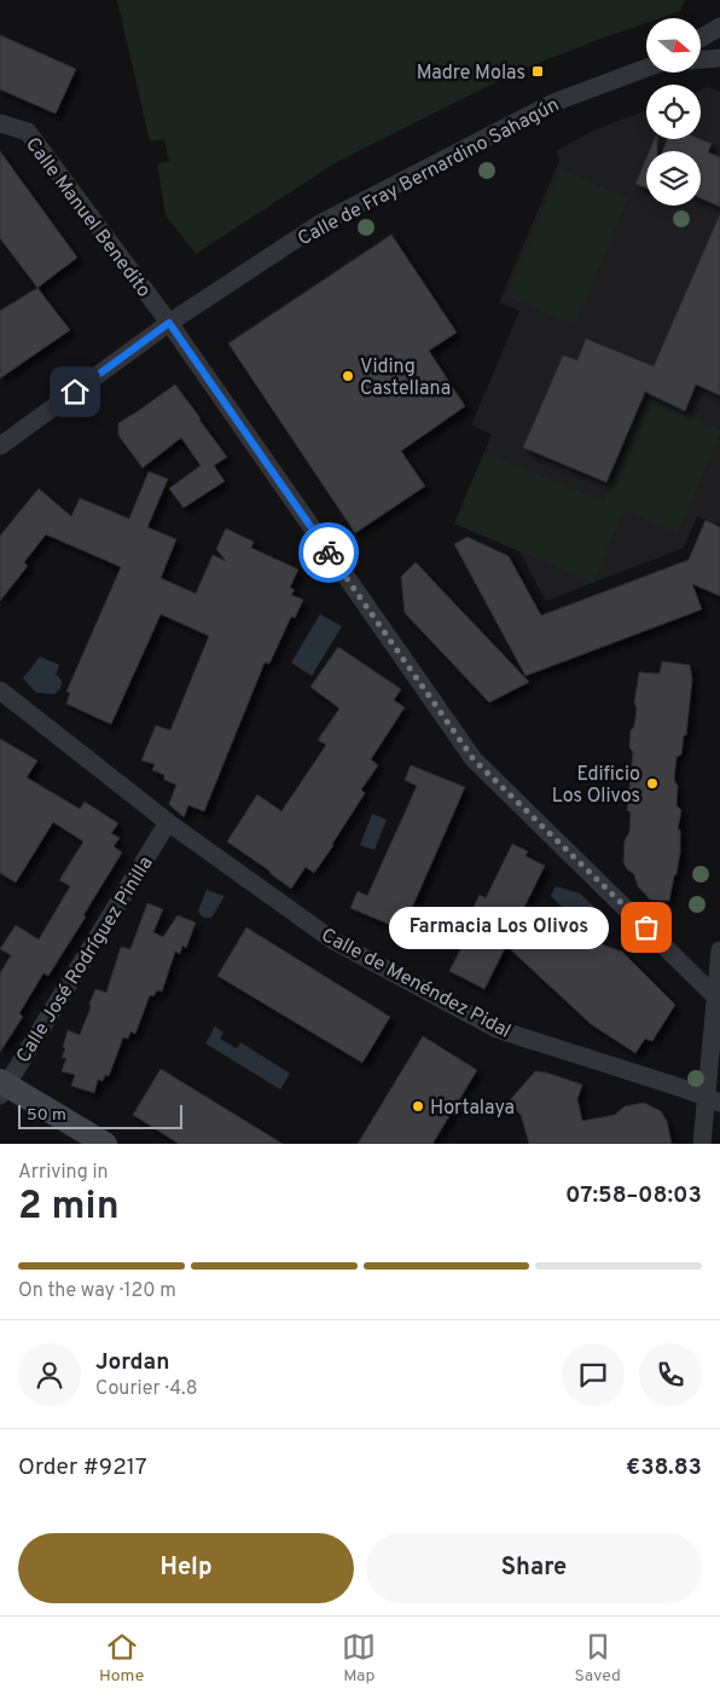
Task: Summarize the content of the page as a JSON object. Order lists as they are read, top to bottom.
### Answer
{
  "streets": {
    "street": [
      "Calle de Fray Bernardino Sahagún",
      "Calle Manuel Benedito",
      "Calle José Rodríguez Pinilla",
      "Calle de Menéndez Pidal"
    ]
  },
  "crossings": [
    ["Calle de Fray Bernardino Sahagún", "Calle Manuel Benedito"],
    ["Calle José Rodríguez Pinilla", "Calle de Menéndez Pidal"]
  ],
  "places": {
    "transit": ["Madre Molas"],
    "other": [
      "Viding Castellana",
      "Edificio Los Olivos",
      "Farmacia Los Olivos",
      "Hortalaya"
    ]
  },
  "scale_bar": "50 m",
  "north": "right",
  "page": {
    "bubble": "Farmacia Los Olivos",
    "scale": "50 m",
    "heading": ["2 min", "Arriving in", "07:58–08:03"],
    "panel": [
      "Jordan",
      "Courier · 4.8",
      "Order #9217",
      "€38.83"
    ],
    "bar": "On the way · 120 m",
    "buttons": ["Help", "Share"],
    "tabs": ["Home", "Map", "Saved"]
  }
}
